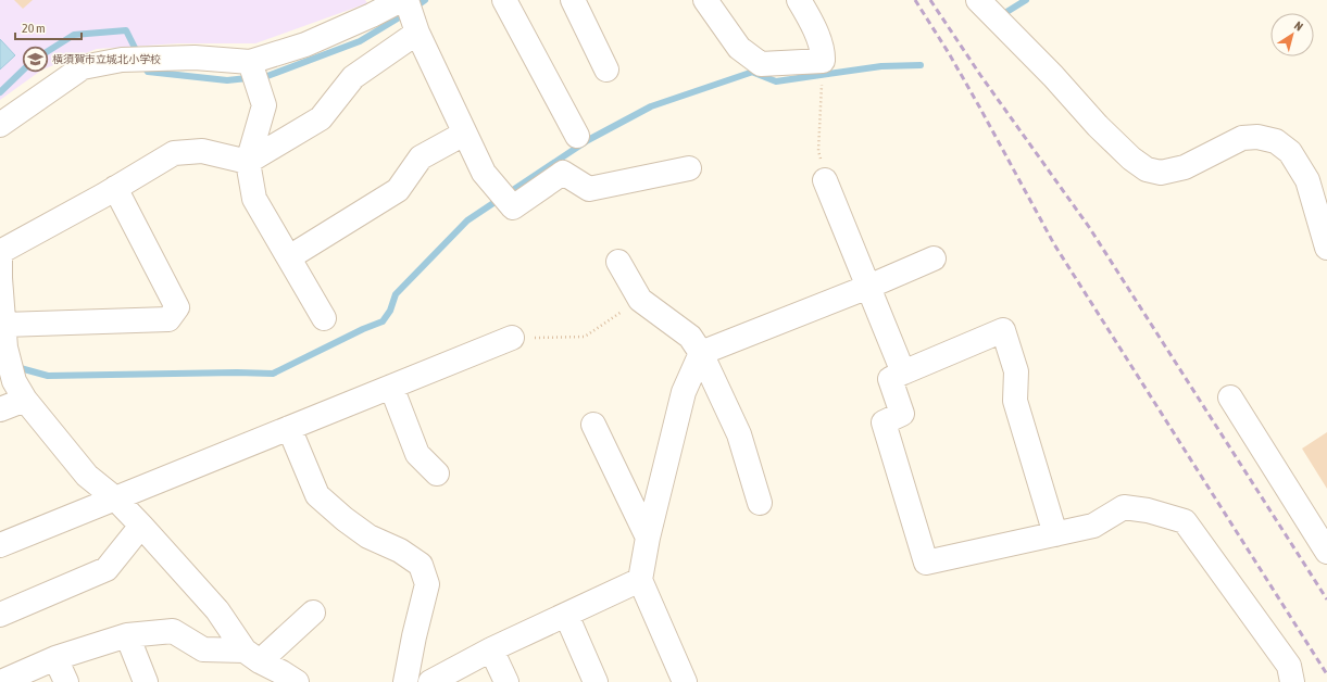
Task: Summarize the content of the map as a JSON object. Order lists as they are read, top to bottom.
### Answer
{
  "places": {
    "school or university": ["横須賀市立城北小学校"]
  },
  "scale_bar": "20 m",
  "north": "top right"
}
